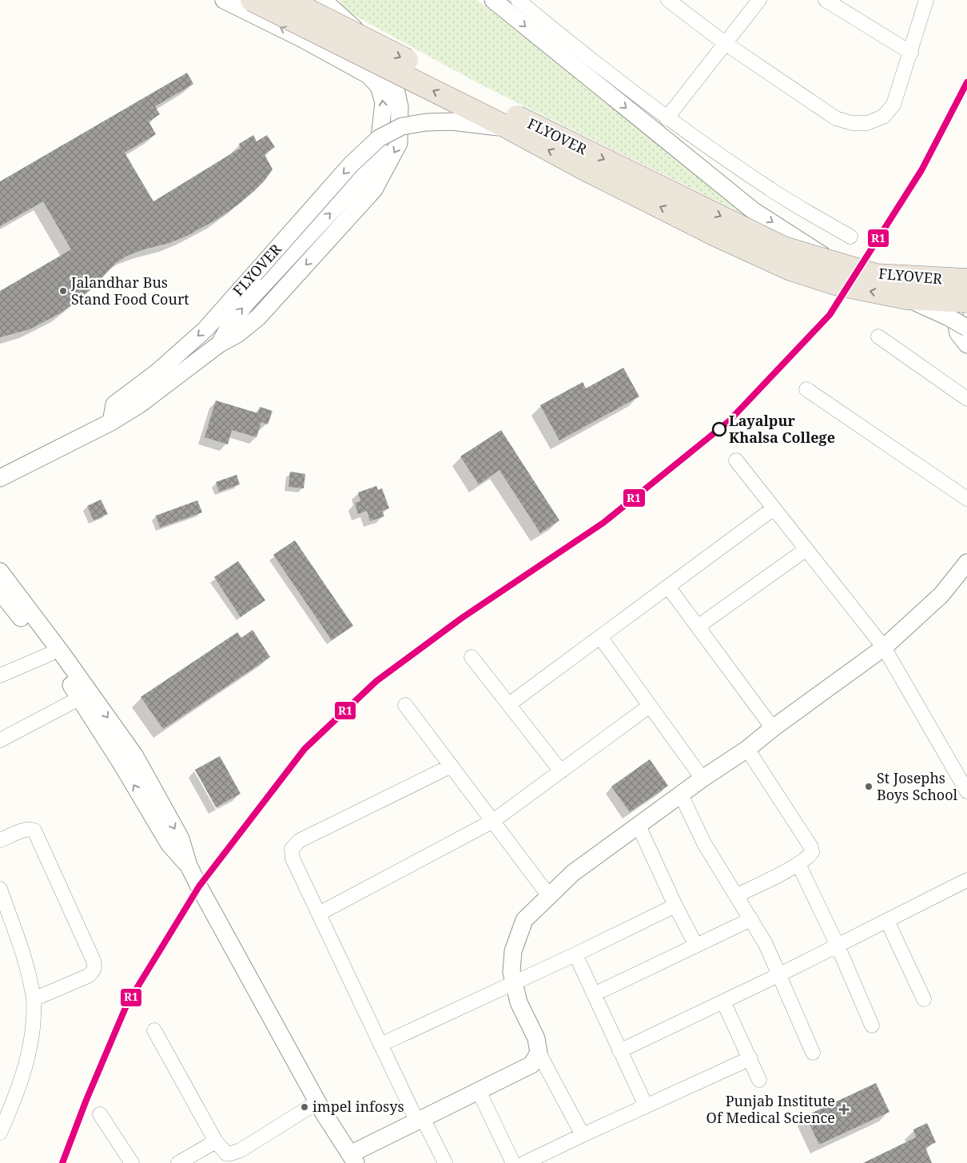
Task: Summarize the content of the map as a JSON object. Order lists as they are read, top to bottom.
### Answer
{
  "streets": {
    "highway": ["FLYOVER"]
  },
  "places": {
    "other": [
      "Jalandhar Bus Stand Food Court",
      "Layalpur Khalsa College",
      "St Josephs Boys School",
      "impel infosys"
    ],
    "health": ["Punjab Institute Of Medical Science"]
  },
  "lines": ["transit line R1"]
}
